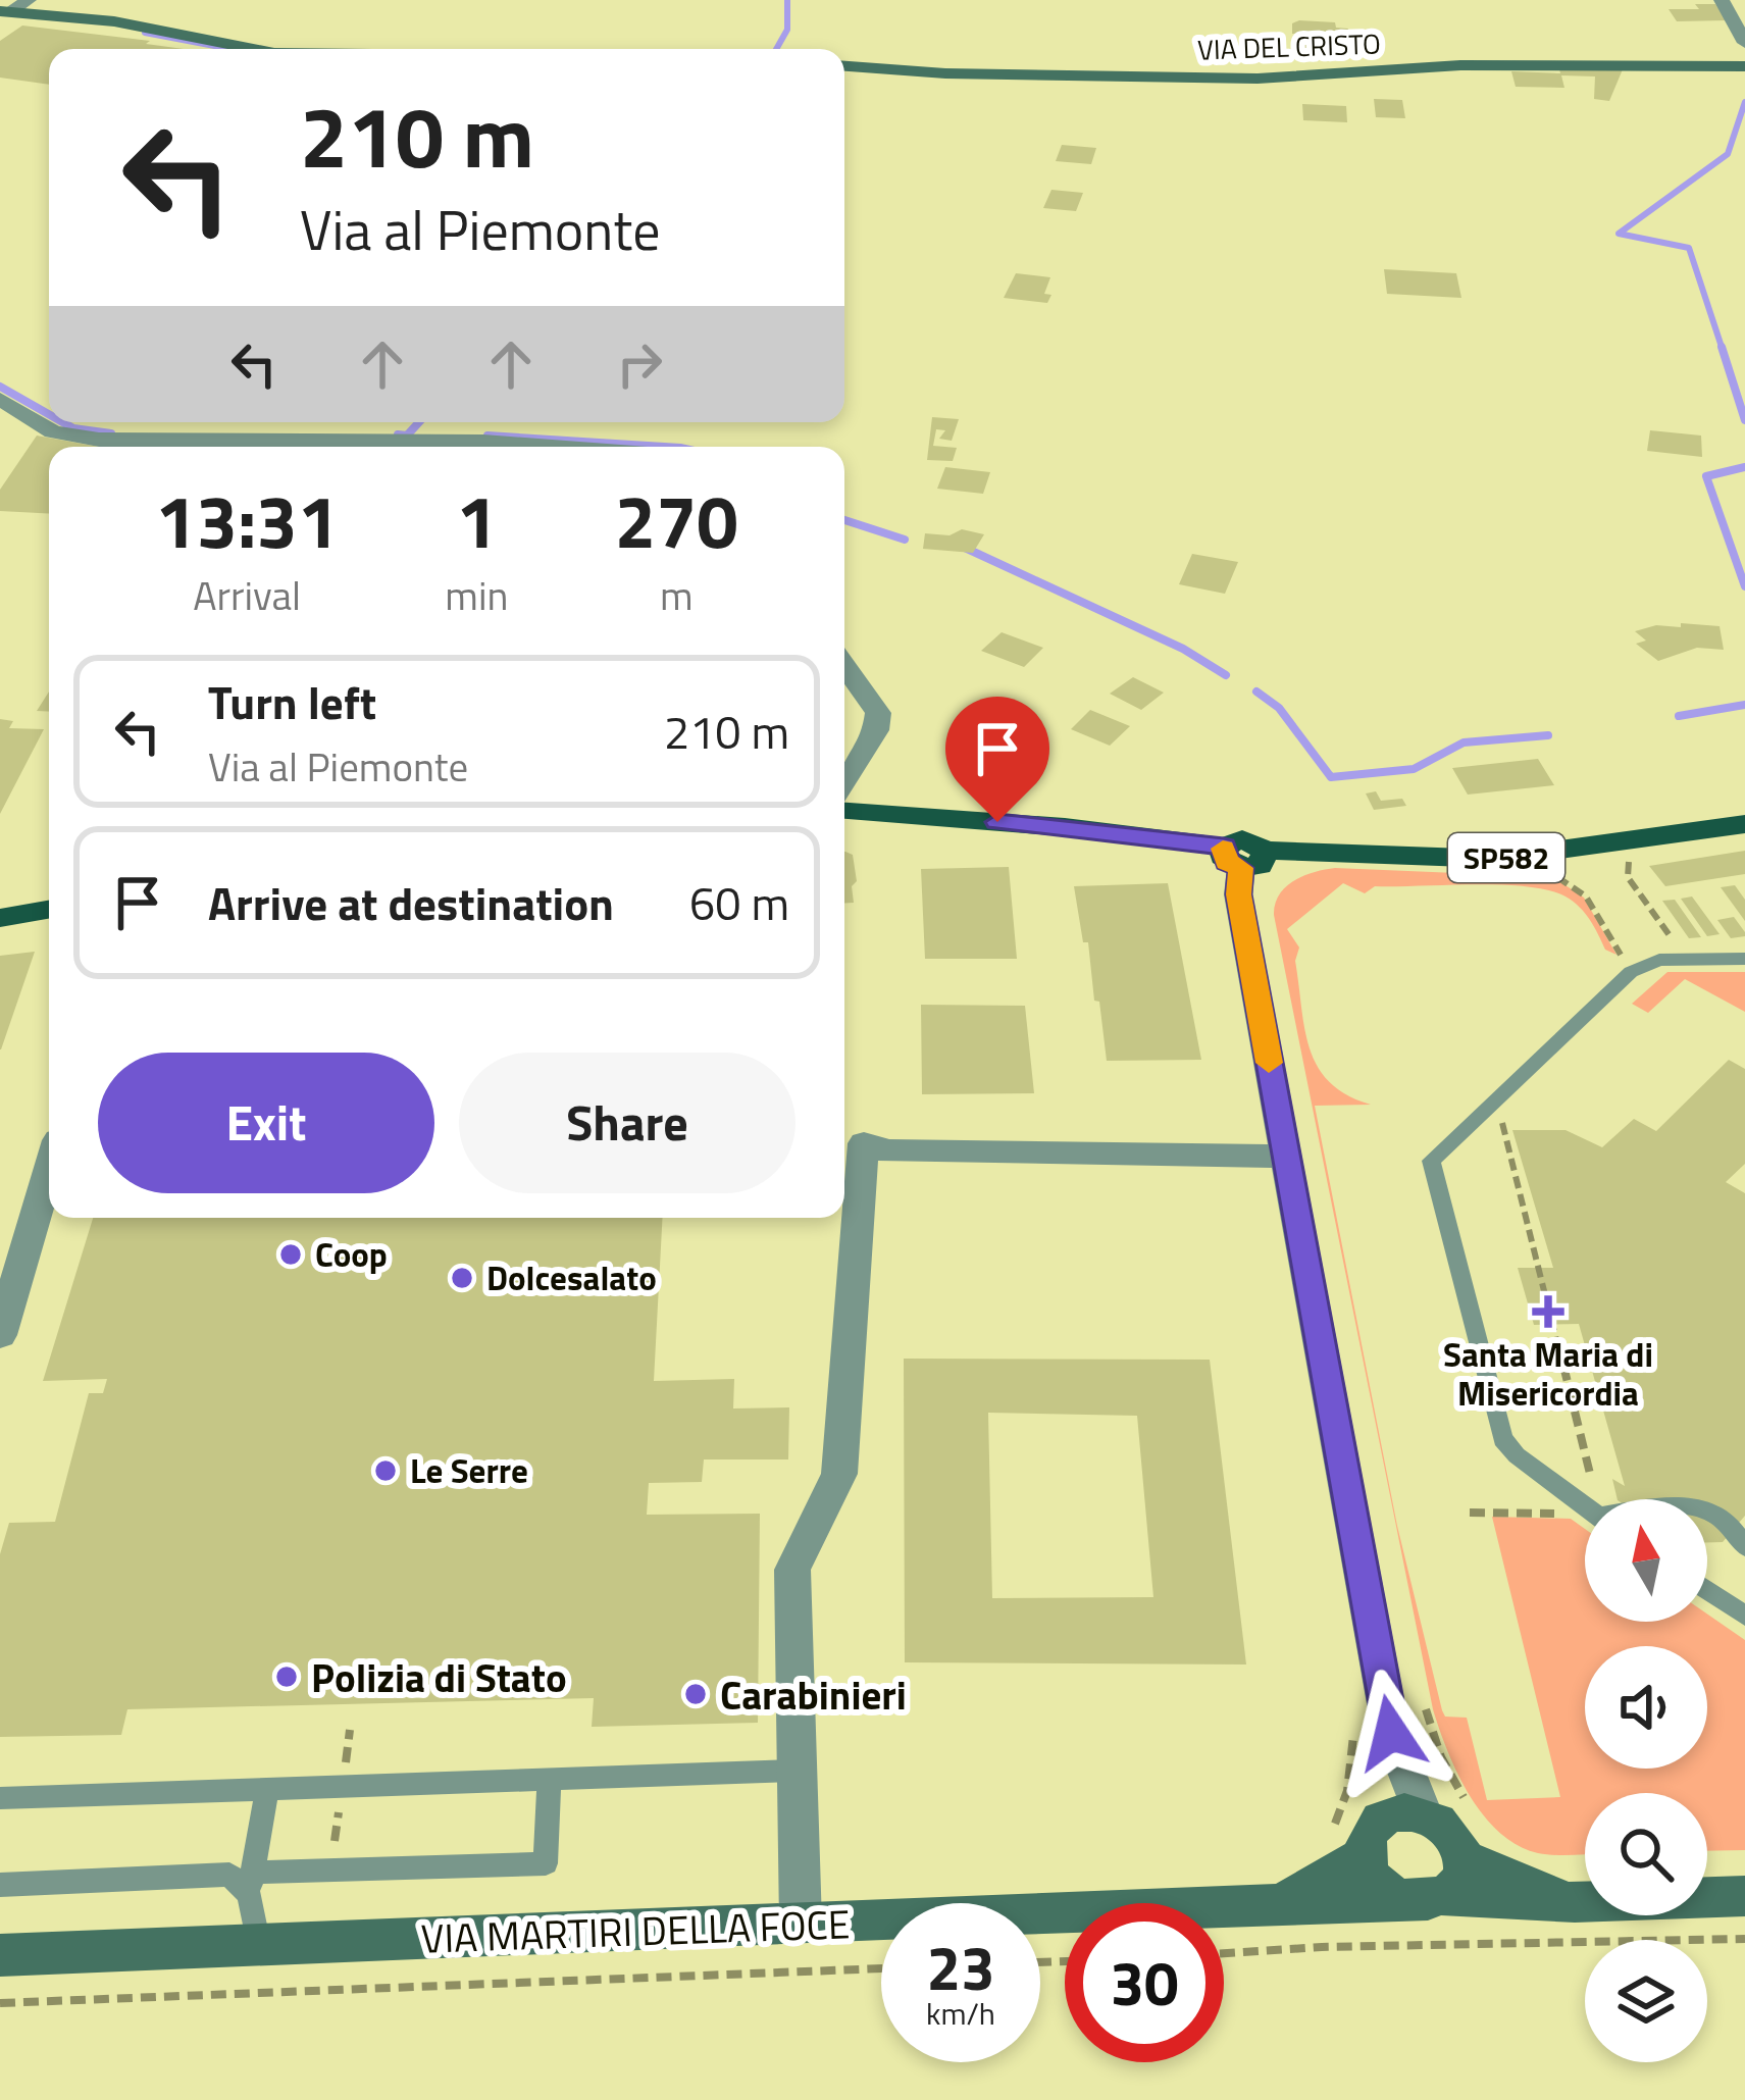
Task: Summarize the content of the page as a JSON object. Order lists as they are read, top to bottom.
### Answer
{
  "streets": {
    "main road": ["SP582"],
    "street": ["VIA DEL CRISTO", "VIA MARTIRI DELLA FOCE"]
  },
  "places": {
    "other": [
      "Coop",
      "Dolcesalato",
      "Le Serre",
      "Polizia di Stato",
      "Carabinieri"
    ],
    "health": ["Santa Maria di Misericordia"]
  },
  "north": "top",
  "page": {
    "turn": ["210 m", "Via al Piemonte"],
    "eta": [
      "13:31",
      "Arrival",
      "1",
      "min",
      "270",
      "m"
    ],
    "list": [
      {
        "name": "Turn left",
        "note": "Via al Piemonte",
        "value": "210 m"
      },
      {
        "name": "Arrive at destination",
        "value": "60 m"
      }
    ],
    "buttons": ["Exit", "Share"],
    "speed": "23 km/h",
    "limit": "30"
  }
}
